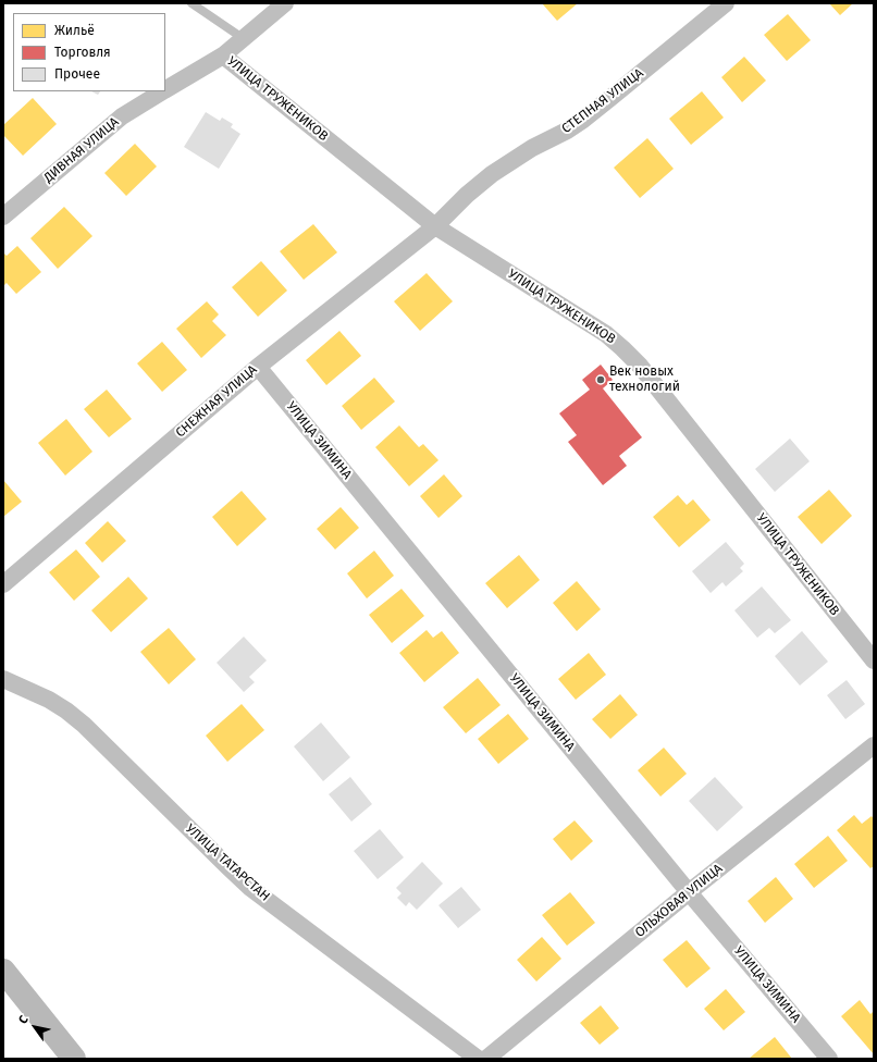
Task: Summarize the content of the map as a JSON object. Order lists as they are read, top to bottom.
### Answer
{
  "streets": {
    "street": [
      "УЛИЦА ТРУЖЕНИКОВ",
      "СТЕПНАЯ УЛИЦА",
      "ДИВНАЯ УЛИЦА",
      "СНЕЖНАЯ УЛИЦА",
      "УЛИЦА ЗИМИНА",
      "УЛИЦА ТАТАРСТАН",
      "ОЛЬХОВАЯ УЛИЦА"
    ]
  },
  "crossings": [
    ["УЛИЦА ТРУЖЕНИКОВ", "СТЕПНАЯ УЛИЦА"],
    ["УЛИЦА ТРУЖЕНИКОВ", "ДИВНАЯ УЛИЦА"],
    ["УЛИЦА ТРУЖЕНИКОВ", "СНЕЖНАЯ УЛИЦА"],
    ["СТЕПНАЯ УЛИЦА", "СНЕЖНАЯ УЛИЦА"],
    ["СНЕЖНАЯ УЛИЦА", "УЛИЦА ЗИМИНА"],
    ["УЛИЦА ЗИМИНА", "ОЛЬХОВАЯ УЛИЦА"]
  ],
  "places": ["Век новых технологий"],
  "legend": ["Жильё", "Торговля", "Прочее"],
  "north": "top left"
}
